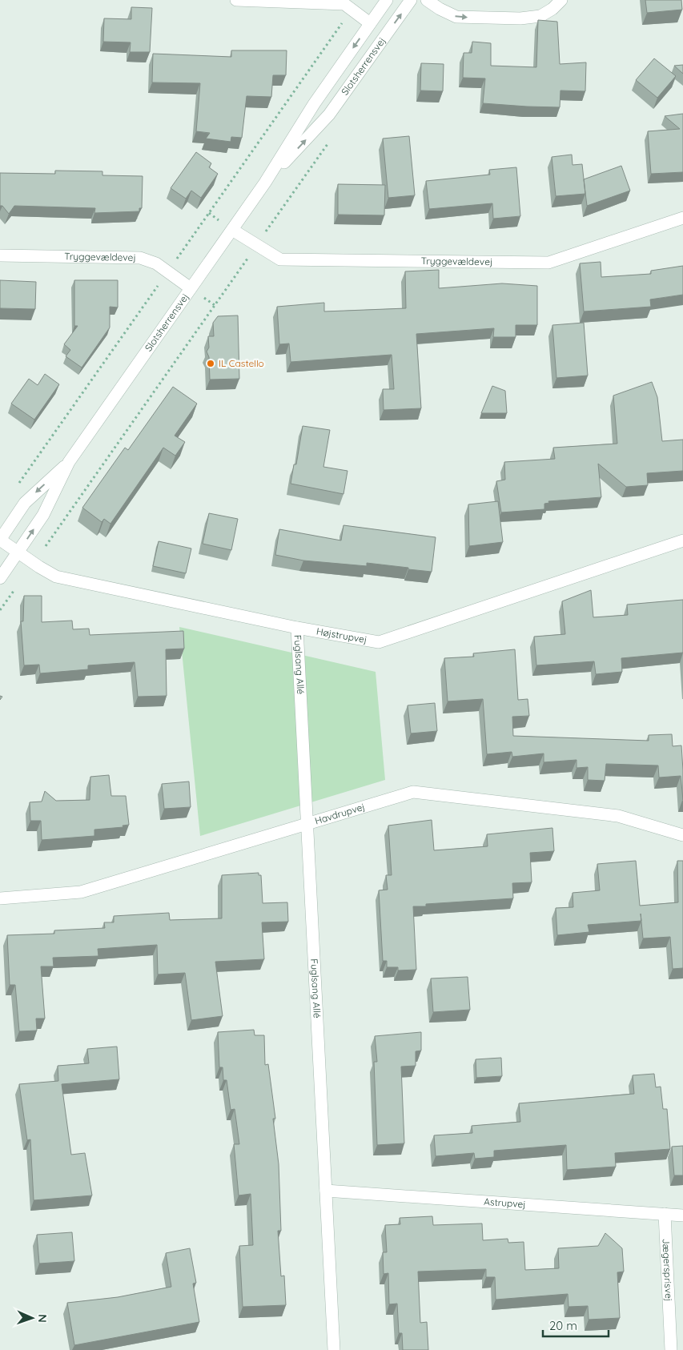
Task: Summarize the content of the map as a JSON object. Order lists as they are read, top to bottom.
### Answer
{
  "streets": {
    "street": [
      "Slotsherrensvej",
      "Tryggevældevej",
      "Højstrupvej",
      "Fuglsang Allé",
      "Havdrupvej",
      "Astrupvej",
      "Jægersprisvej"
    ]
  },
  "crossings": [
    ["Slotsherrensvej", "Tryggevældevej"],
    ["Slotsherrensvej", "Højstrupvej"],
    ["Højstrupvej", "Fuglsang Allé"],
    ["Fuglsang Allé", "Havdrupvej"],
    ["Fuglsang Allé", "Astrupvej"],
    ["Astrupvej", "Jægersprisvej"]
  ],
  "places": ["IL Castello"],
  "scale_bar": "20 m",
  "north": "right"
}
